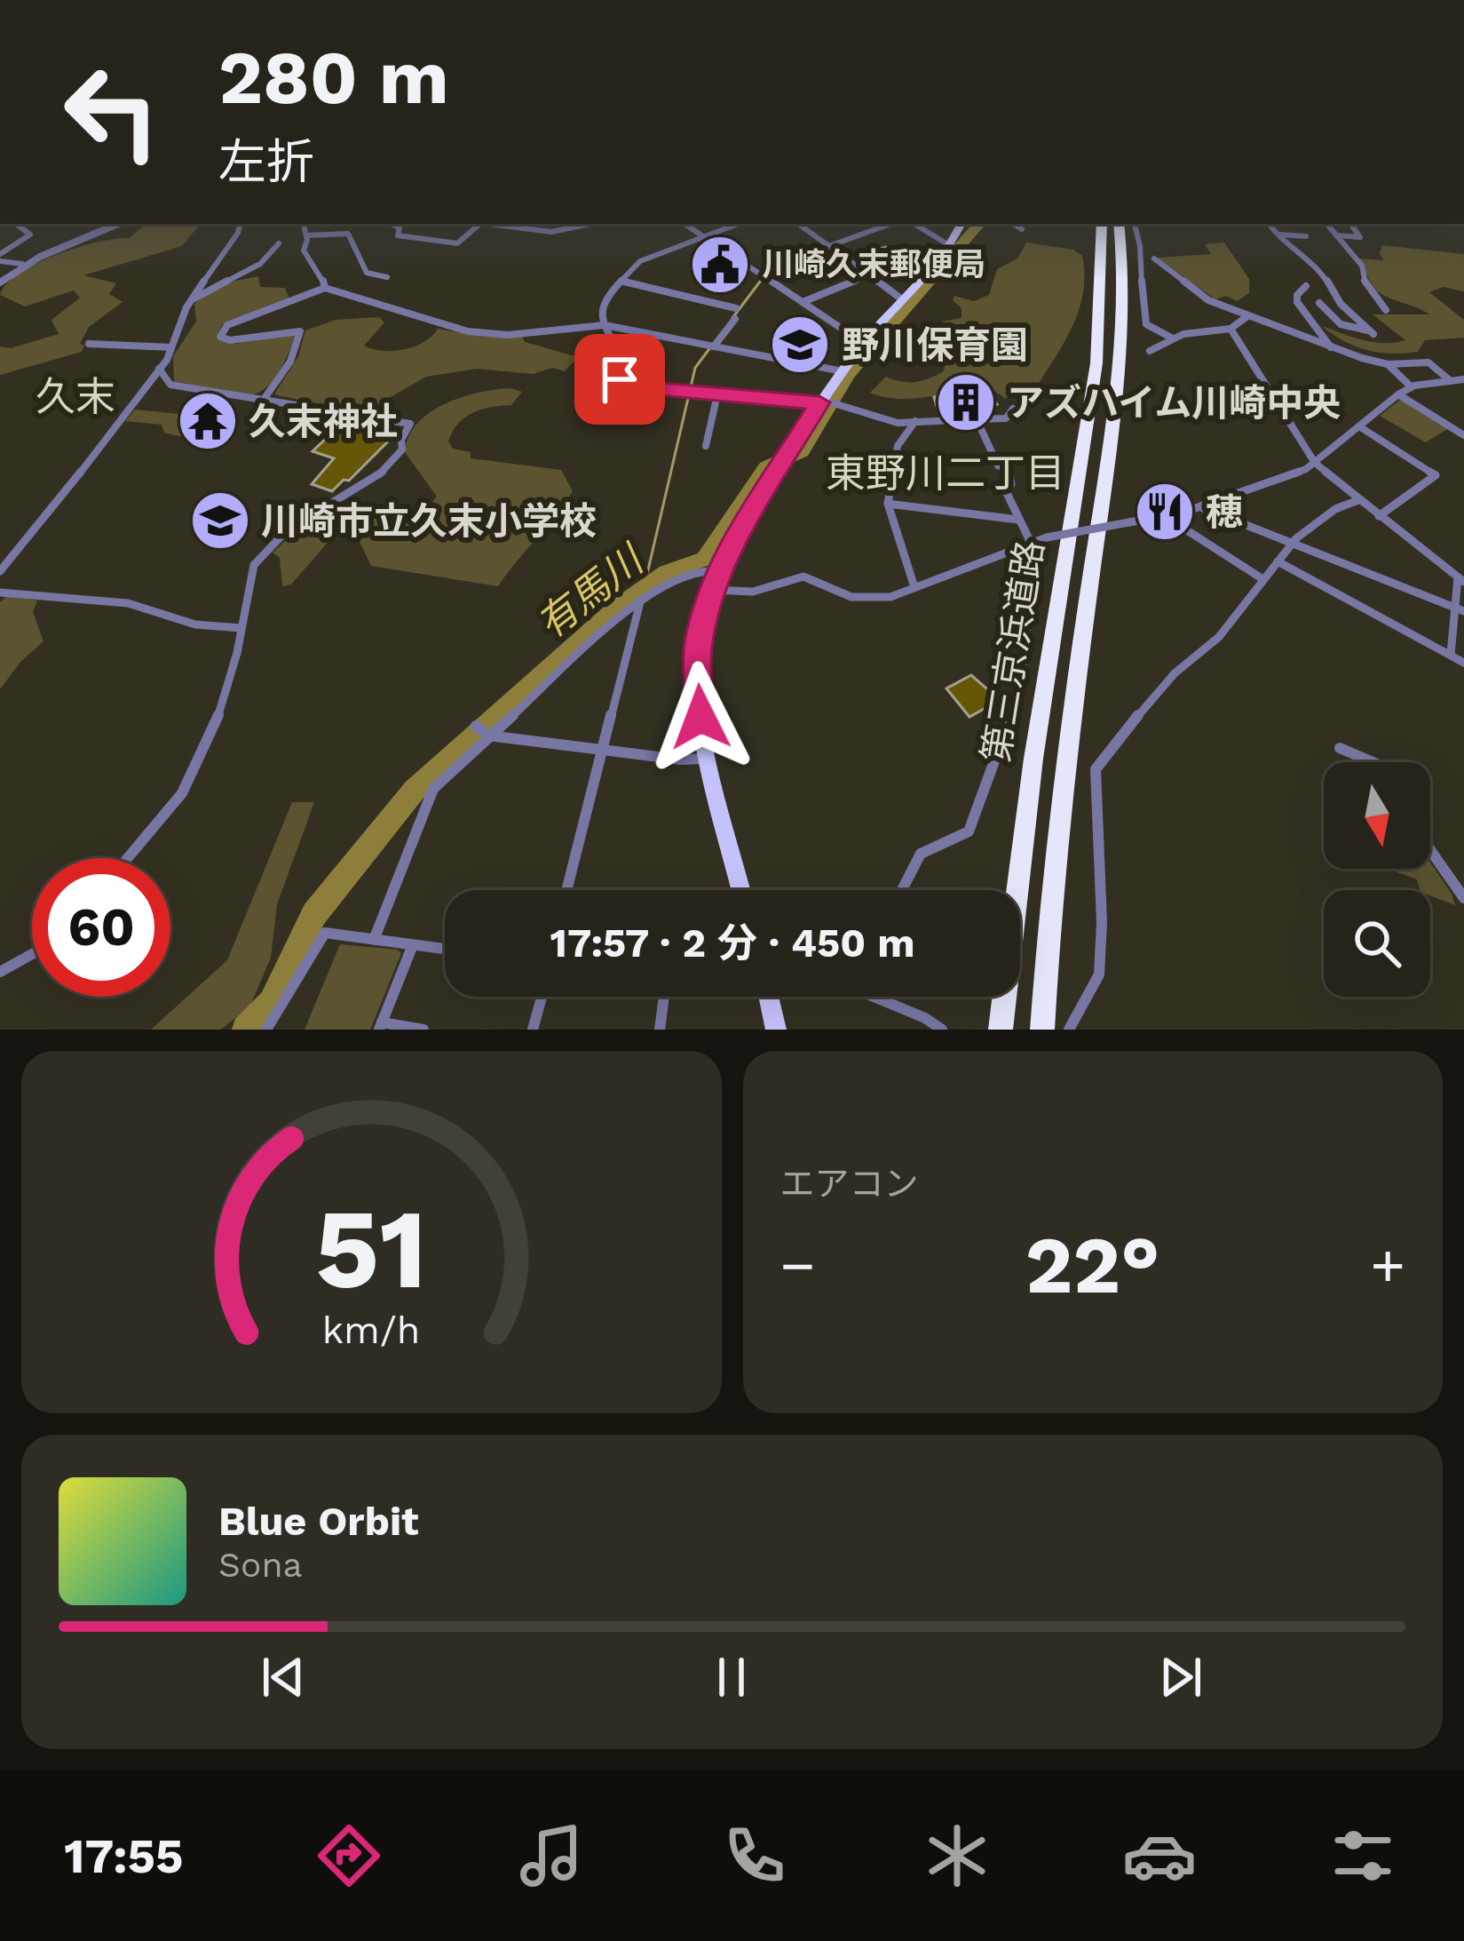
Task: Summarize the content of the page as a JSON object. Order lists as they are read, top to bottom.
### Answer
{
  "streets": {
    "highway": ["第三京浜道路"]
  },
  "districts": ["久末", "東野川二丁目"],
  "water": ["有馬川"],
  "places": {
    "public building": ["川崎久末郵便局"],
    "school or university": ["野川保育園", "川崎市立久末小学校"],
    "building": ["アズハイム川崎中央"],
    "temple": ["久末神社"],
    "restaurant": ["穂"]
  },
  "north": "bottom",
  "page": {
    "turn": ["280 m", "左折"],
    "limit": "60",
    "trip": "17:57 · 2 分 · 450 m",
    "tile": "エアコン",
    "heat": ["−", "22°", "+"],
    "song": ["Blue Orbit", "Sona"],
    "tabs": "17:55",
    "gauge": ["51", "km/h"]
  }
}
